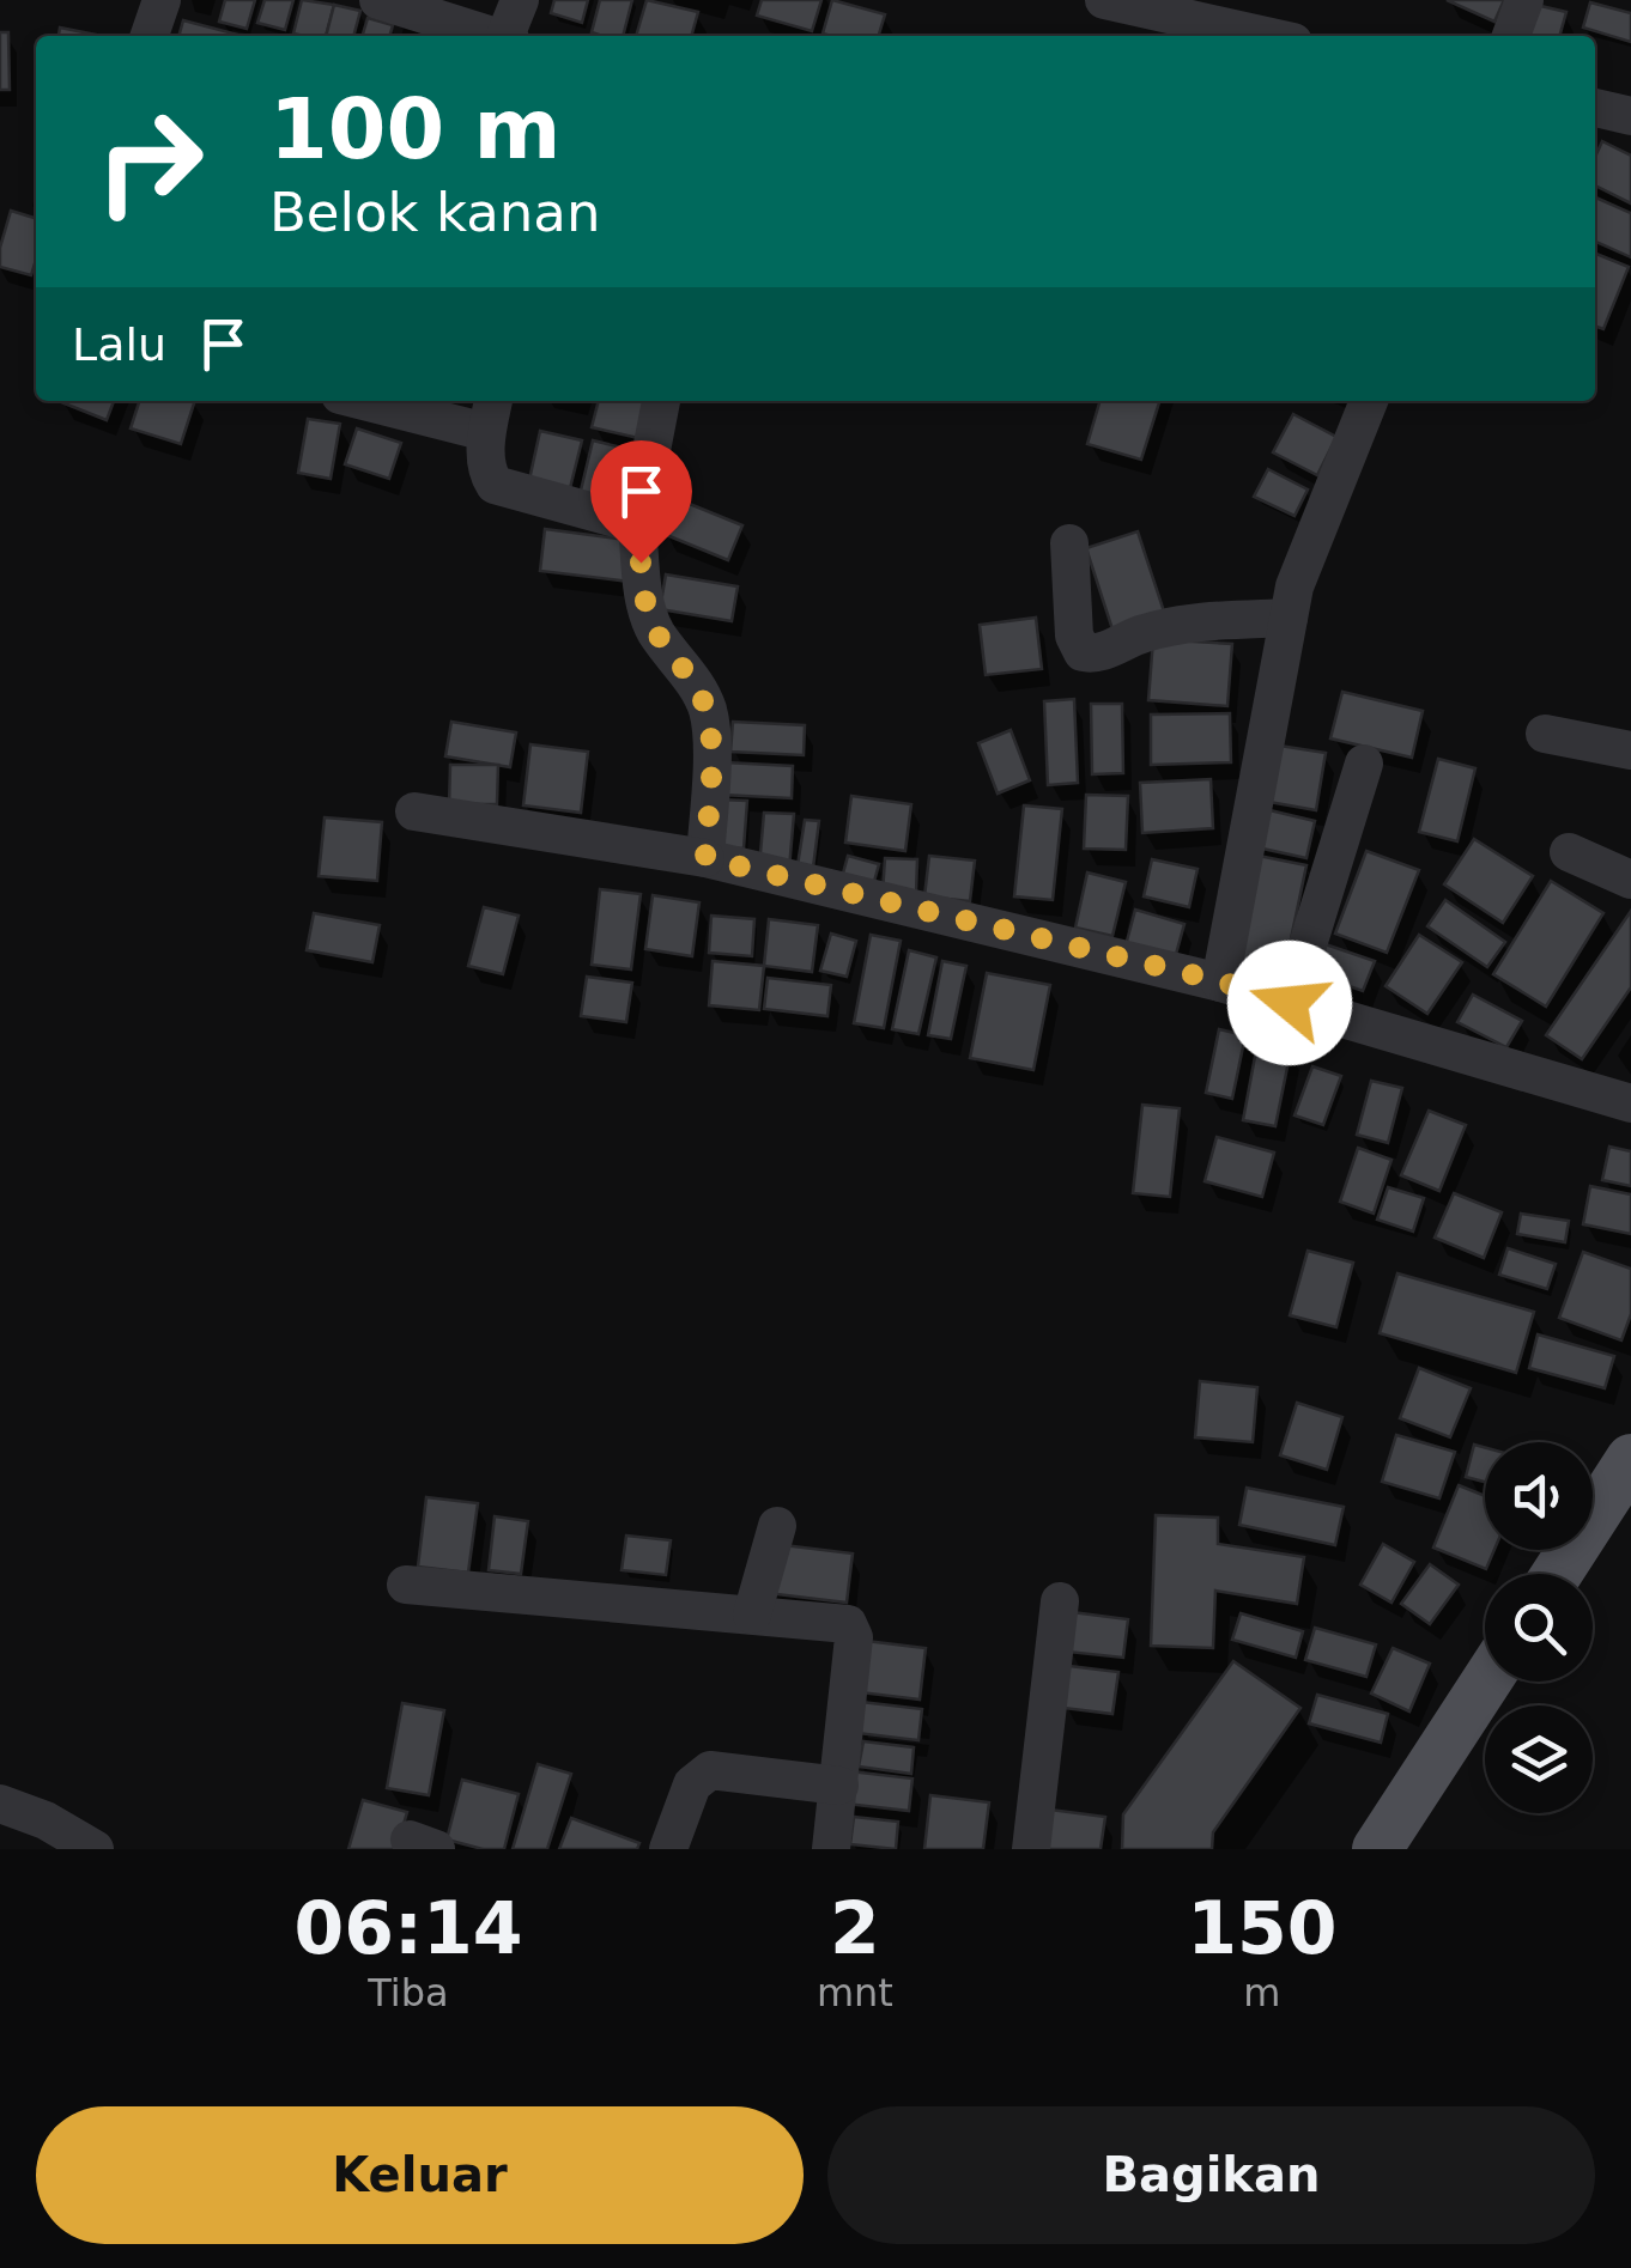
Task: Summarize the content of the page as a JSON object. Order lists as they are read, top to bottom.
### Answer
{
  "page": {
    "turn": ["100 m", "Belok kanan"],
    "then": "Lalu",
    "eta": [
      "06:14",
      "Tiba",
      "2",
      "mnt",
      "150",
      "m"
    ],
    "buttons": ["Keluar", "Bagikan"]
  }
}
